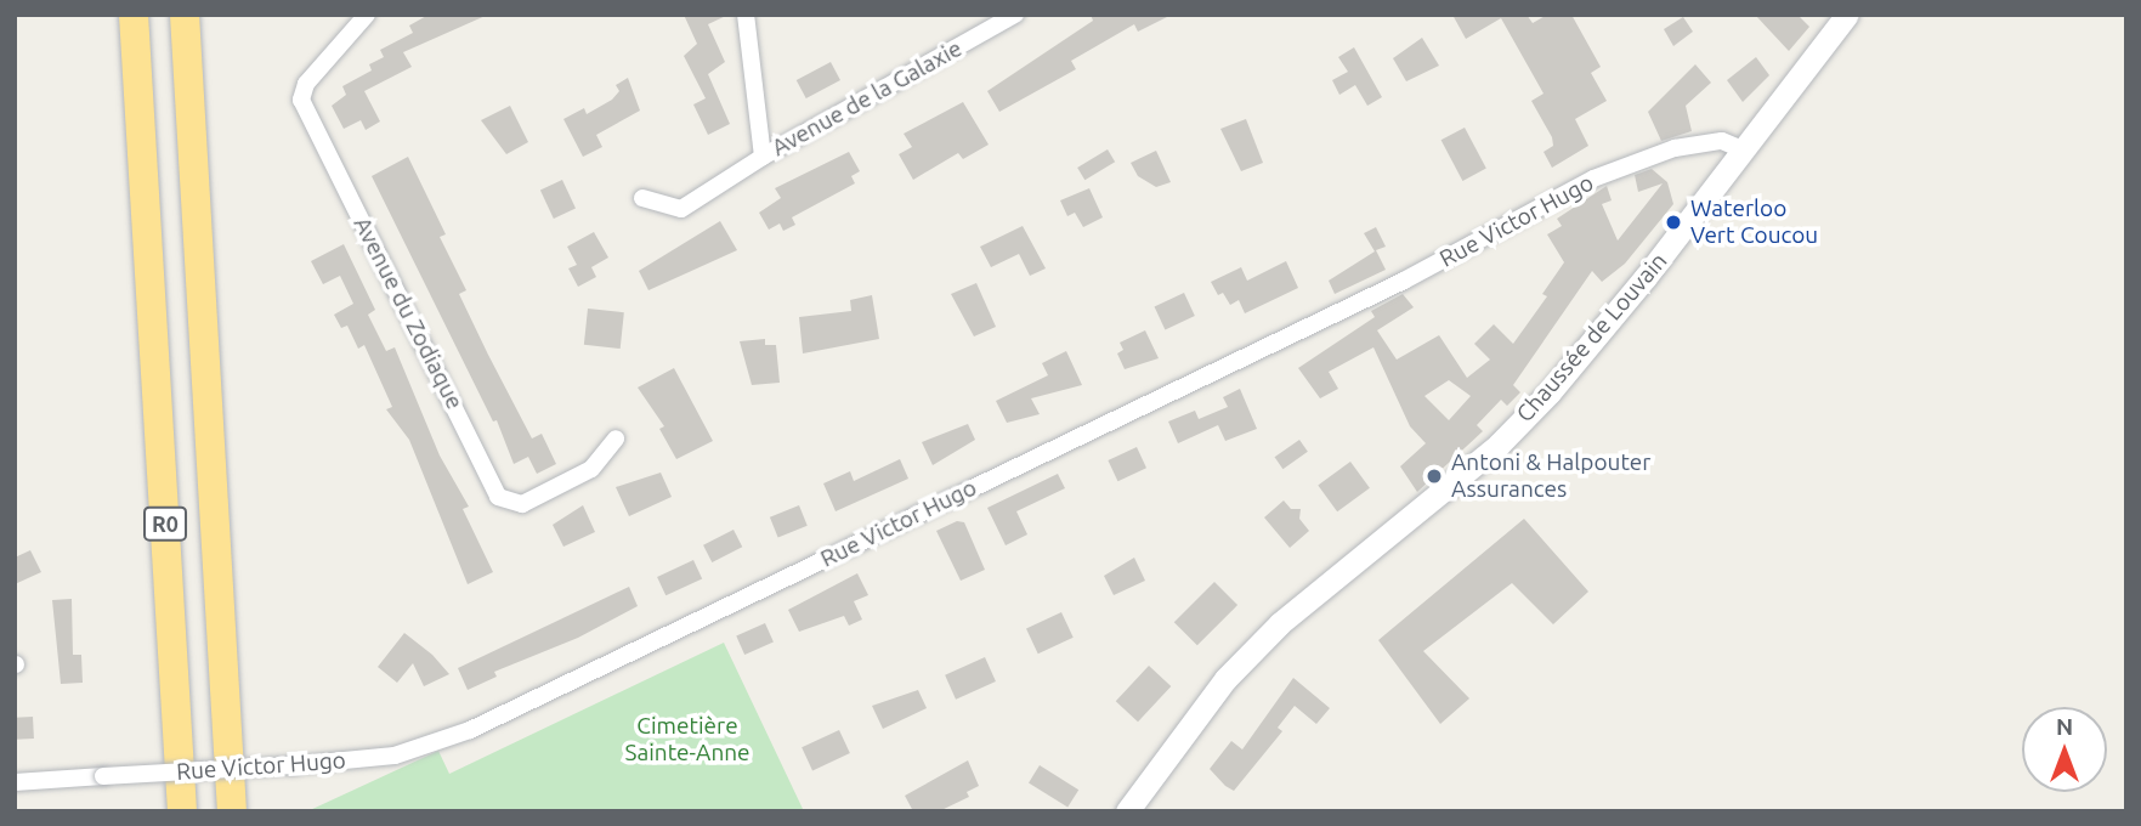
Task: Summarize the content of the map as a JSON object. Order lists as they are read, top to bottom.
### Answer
{
  "streets": {
    "highway": ["R0"],
    "main road": ["Chaussée de Louvain"],
    "street": ["Avenue de la Galaxie", "Rue Victor Hugo", "Avenue du Zodiaque"]
  },
  "crossings": [
    ["Rue Victor Hugo", "Chaussée de Louvain"]
  ],
  "parks": ["Cimetière Sainte-Anne"],
  "places": ["Waterloo Vert Coucou", "Antoni & Halpouter Assurances"],
  "north": "top"
}
